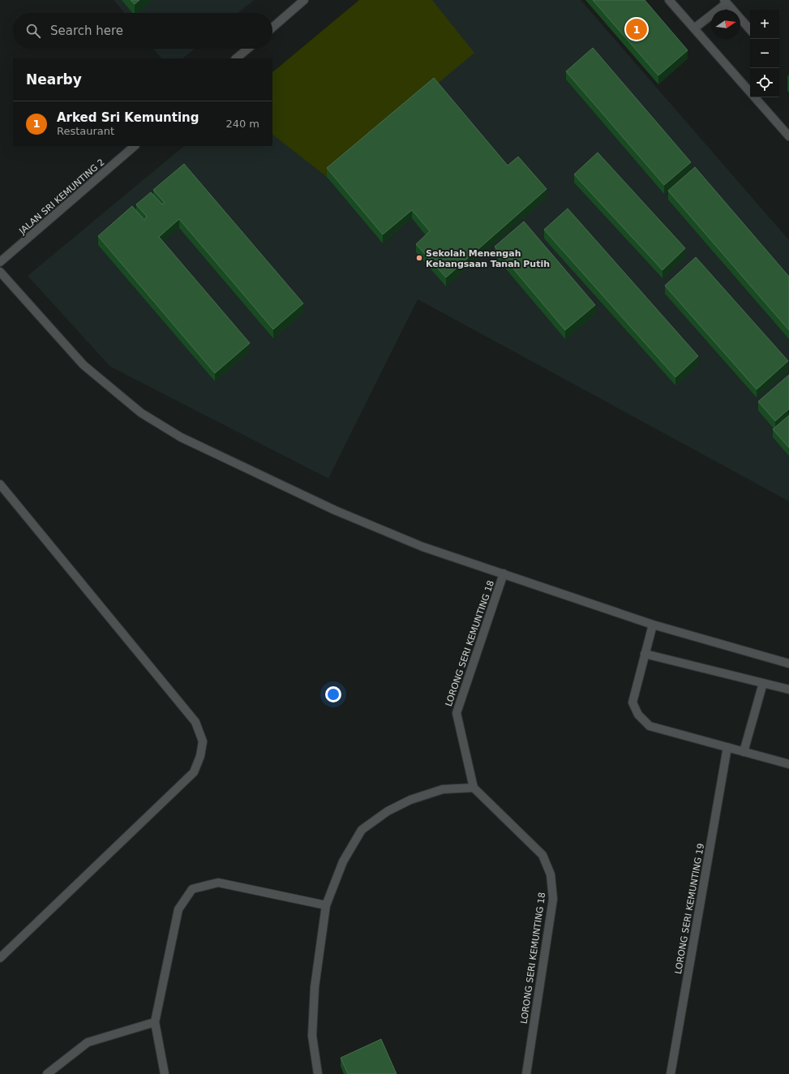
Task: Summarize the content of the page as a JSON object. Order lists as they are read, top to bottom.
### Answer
{
  "streets": {
    "street": ["JALAN SRI KEMUNTING 2", "LORONG SERI KEMUNTING 18", "LORONG SERI KEMUNTING 19"]
  },
  "places": ["Sekolah Menengah Kebangsaan Tanah Putih"],
  "north": "right",
  "page": {
    "map_buttons": ["+", "−"],
    "search": "Search here",
    "pins": "1",
    "heading": "Nearby",
    "list": [
      {
        "mark": "1",
        "name": "Arked Sri Kemunting",
        "note": "Restaurant",
        "value": "240 m"
      }
    ]
  }
}
